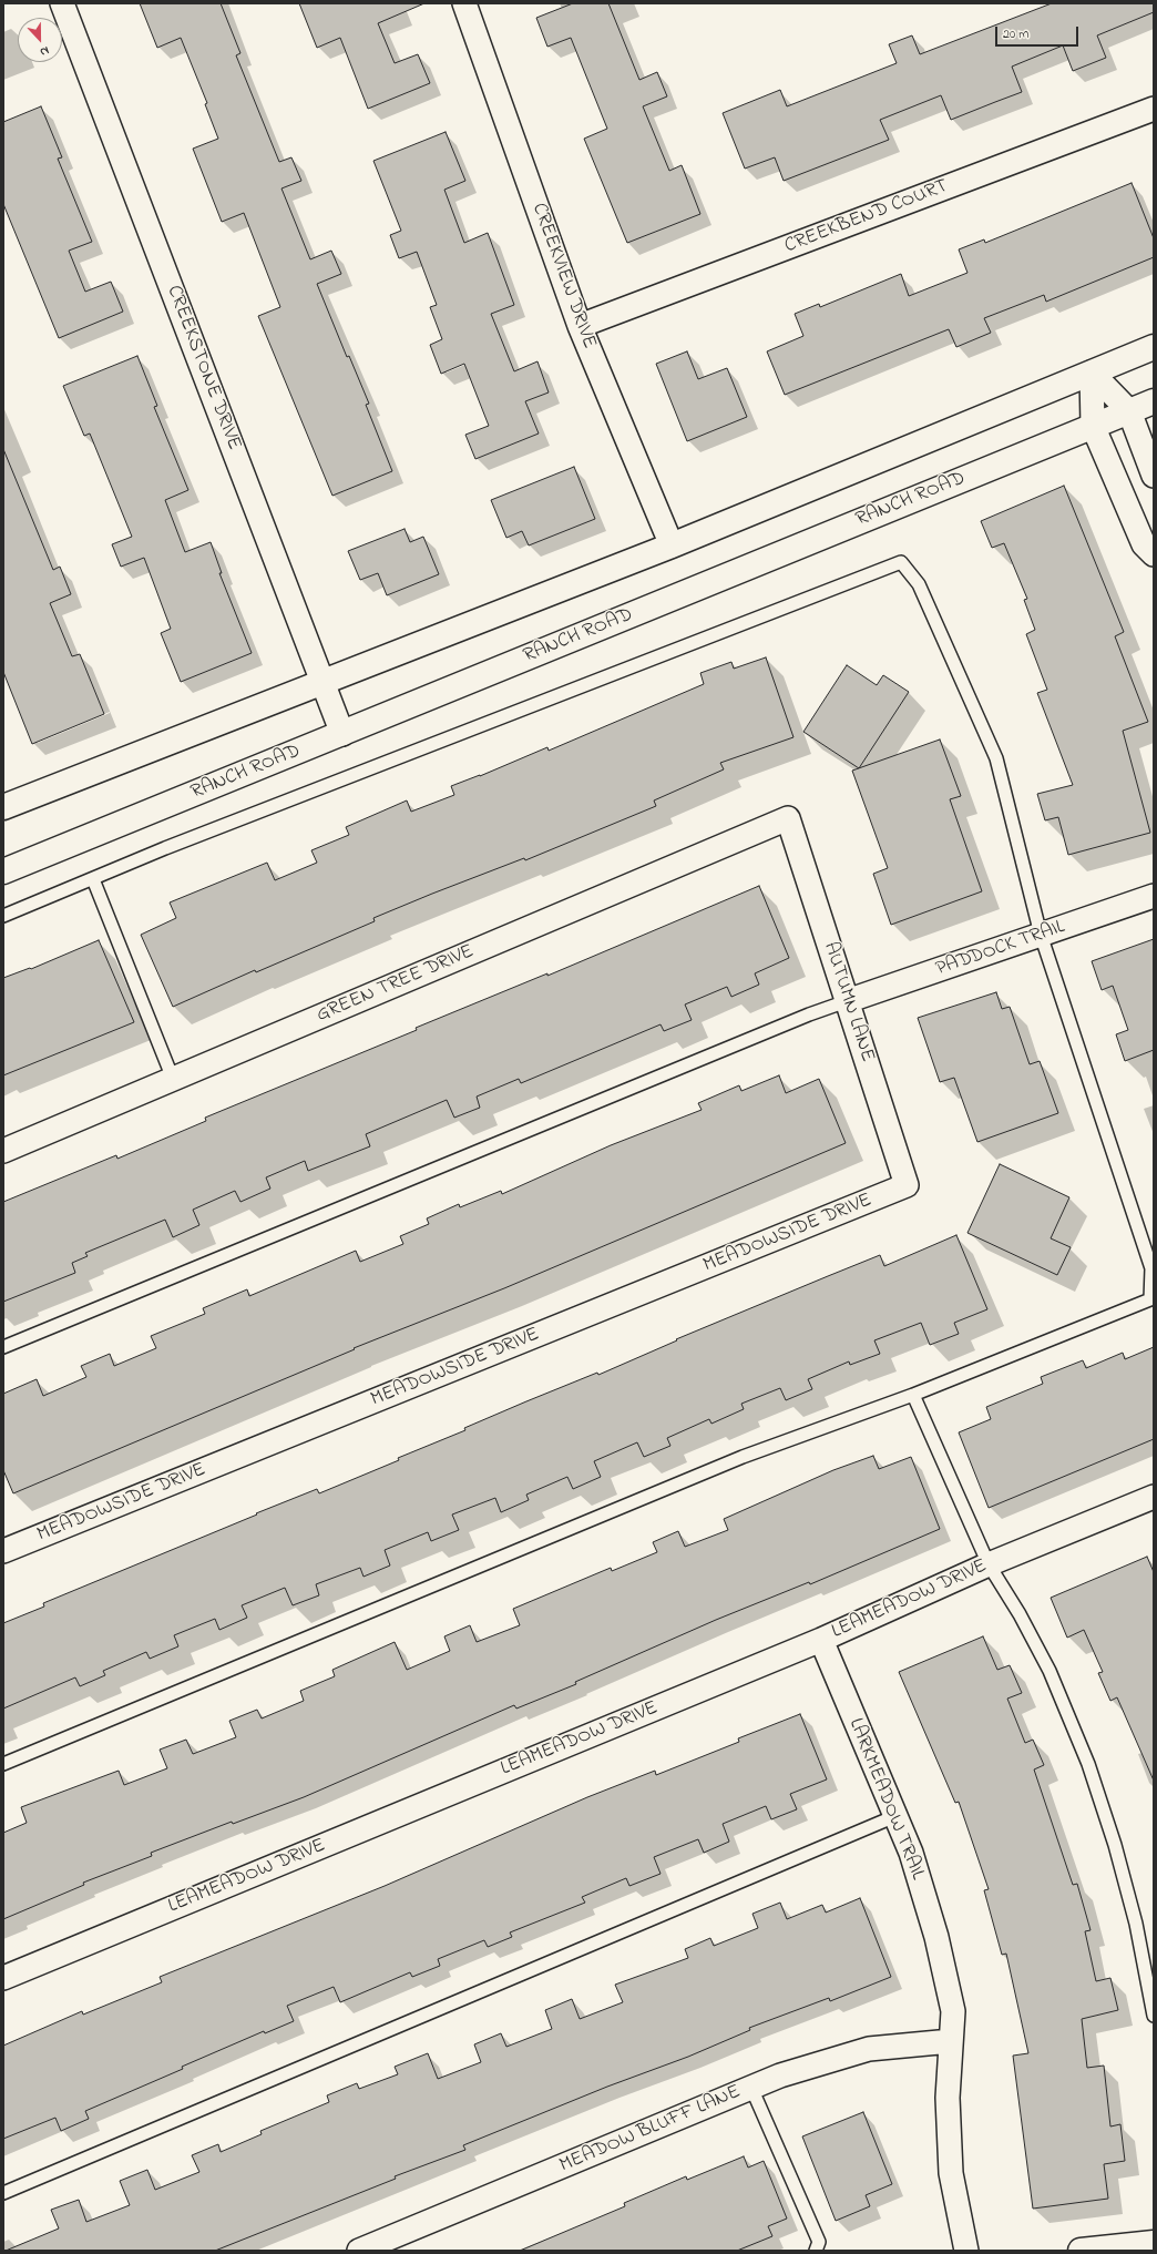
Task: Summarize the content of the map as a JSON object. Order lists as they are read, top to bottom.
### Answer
{
  "streets": {
    "main road": ["RANCH ROAD"],
    "street": [
      "CREEKBEND COURT",
      "CREEKVIEW DRIVE",
      "CREEKSTONE DRIVE",
      "PADDOCK TRAIL",
      "GREEN TREE DRIVE",
      "AUTUMN LANE",
      "MEADOWSIDE DRIVE",
      "LEAMEADOW DRIVE",
      "LARKMEADOW TRAIL",
      "MEADOW BLUFF LANE"
    ]
  },
  "crossings": [
    ["CREEKBEND COURT", "CREEKVIEW DRIVE"],
    ["CREEKSTONE DRIVE", "RANCH ROAD"],
    ["PADDOCK TRAIL", "AUTUMN LANE"],
    ["GREEN TREE DRIVE", "AUTUMN LANE"],
    ["AUTUMN LANE", "MEADOWSIDE DRIVE"],
    ["LEAMEADOW DRIVE", "LARKMEADOW TRAIL"],
    ["LARKMEADOW TRAIL", "MEADOW BLUFF LANE"]
  ],
  "scale_bar": "20 m",
  "north": "bottom"
}
